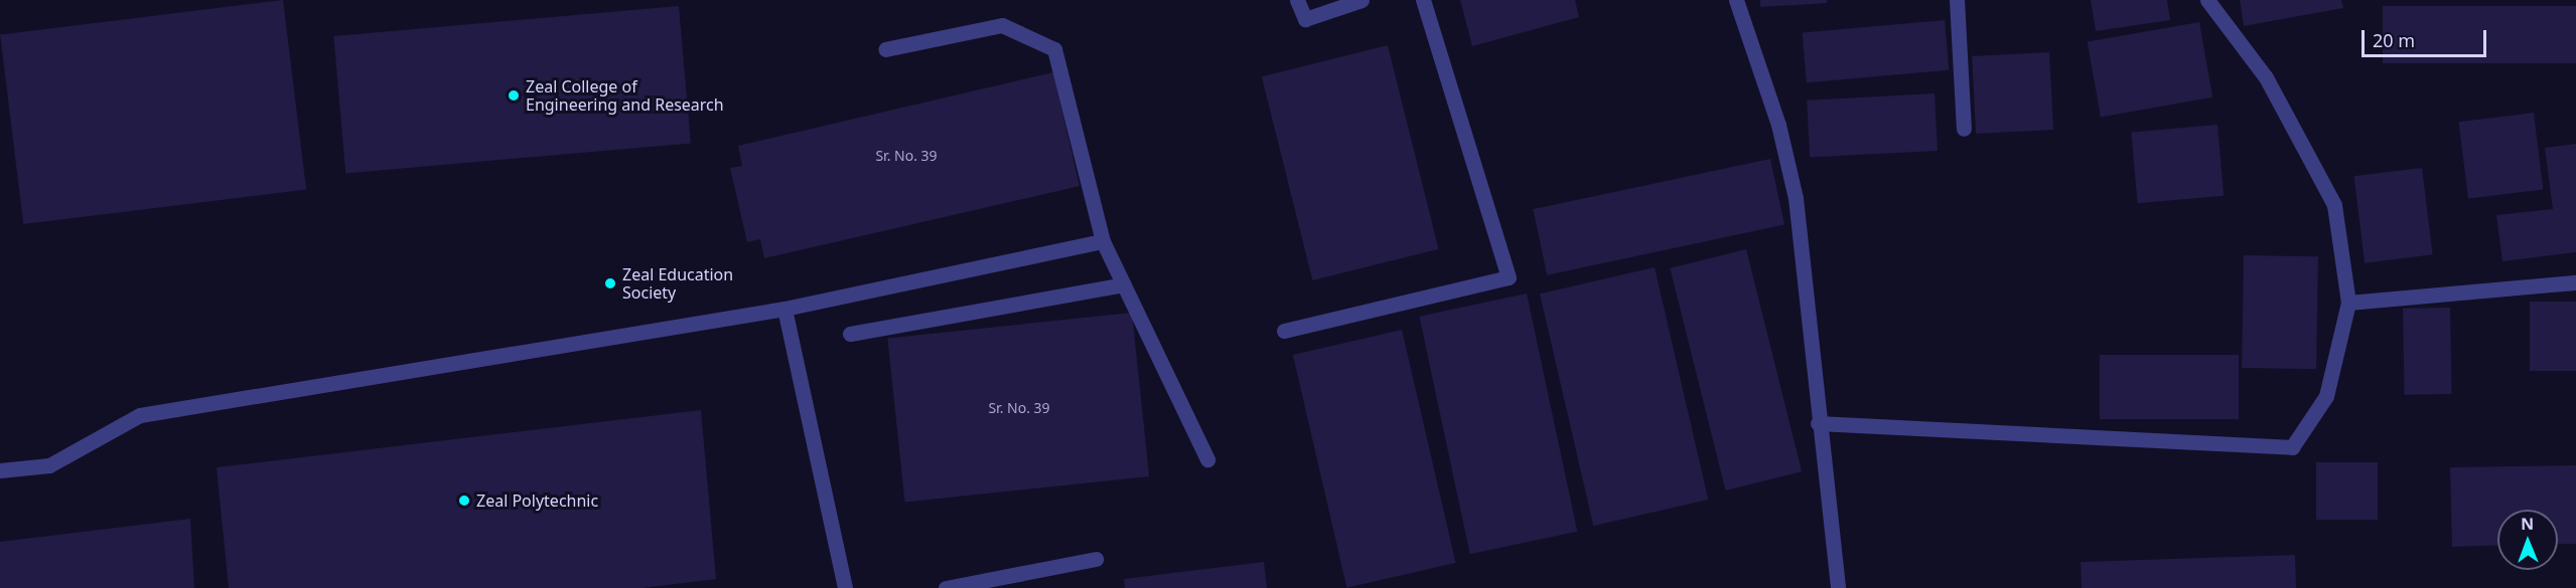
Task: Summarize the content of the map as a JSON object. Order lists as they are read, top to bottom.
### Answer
{
  "places": ["Zeal College of Engineering and Research", "Zeal Education Society", "Zeal Polytechnic"],
  "house_numbers": ["Sr. No. 39", "Sr. No. 39"],
  "scale_bar": "20 m",
  "north": "top"
}
